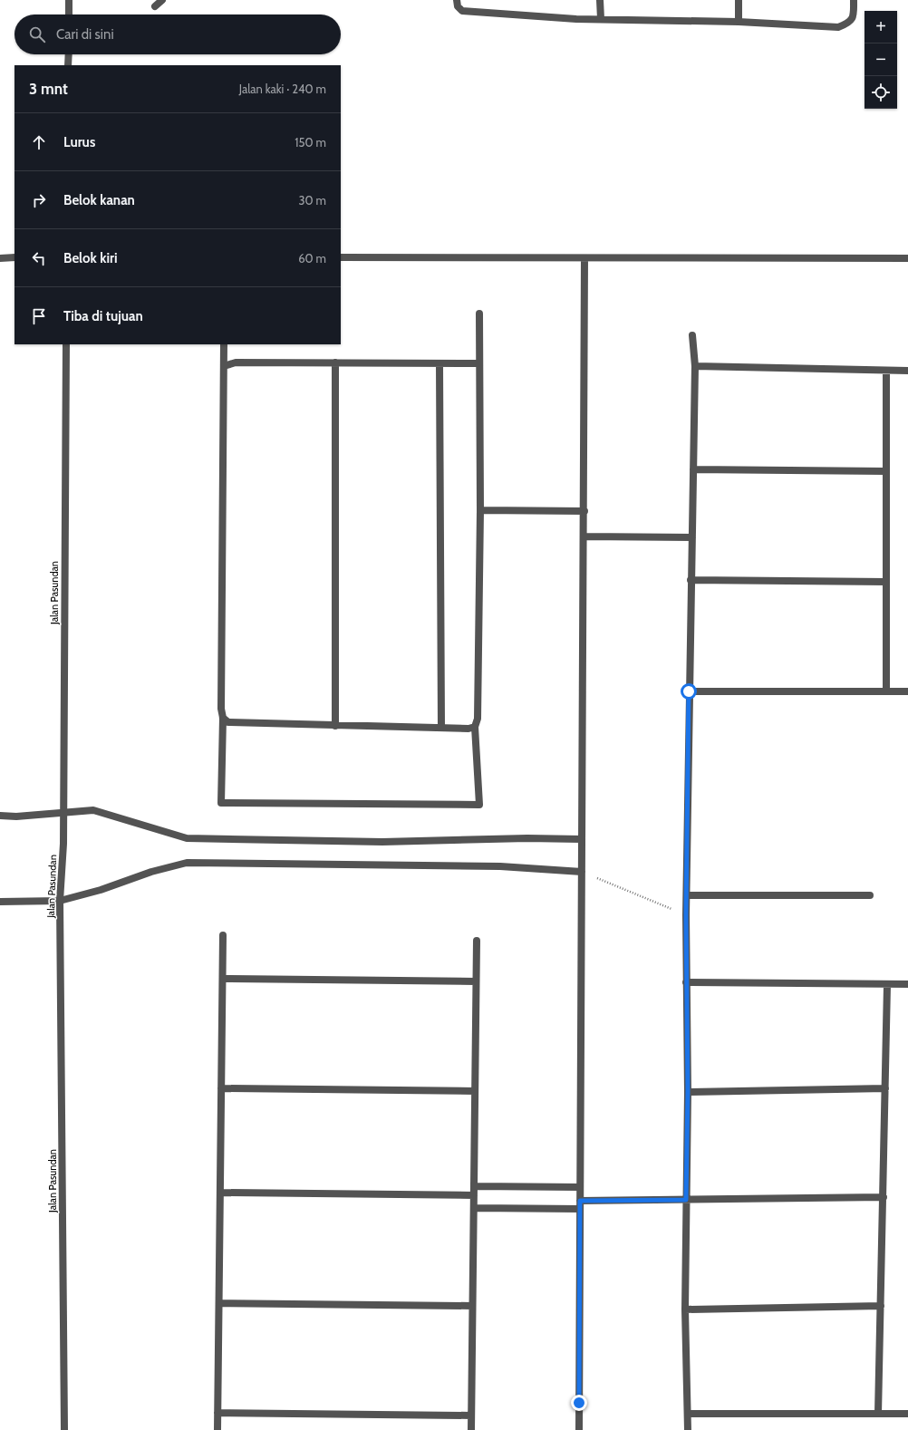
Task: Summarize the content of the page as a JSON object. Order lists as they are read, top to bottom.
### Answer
{
  "streets": {
    "street": ["Jalan Pasundan"]
  },
  "page": {
    "map_buttons": ["+", "−"],
    "search": "Cari di sini",
    "heading": ["3 mnt", "Jalan kaki · 240 m"],
    "list": [
      ["Lurus", "150 m"],
      ["Belok kanan", "30 m"],
      ["Belok kiri", "60 m"],
      "Tiba di tujuan"
    ]
  }
}
